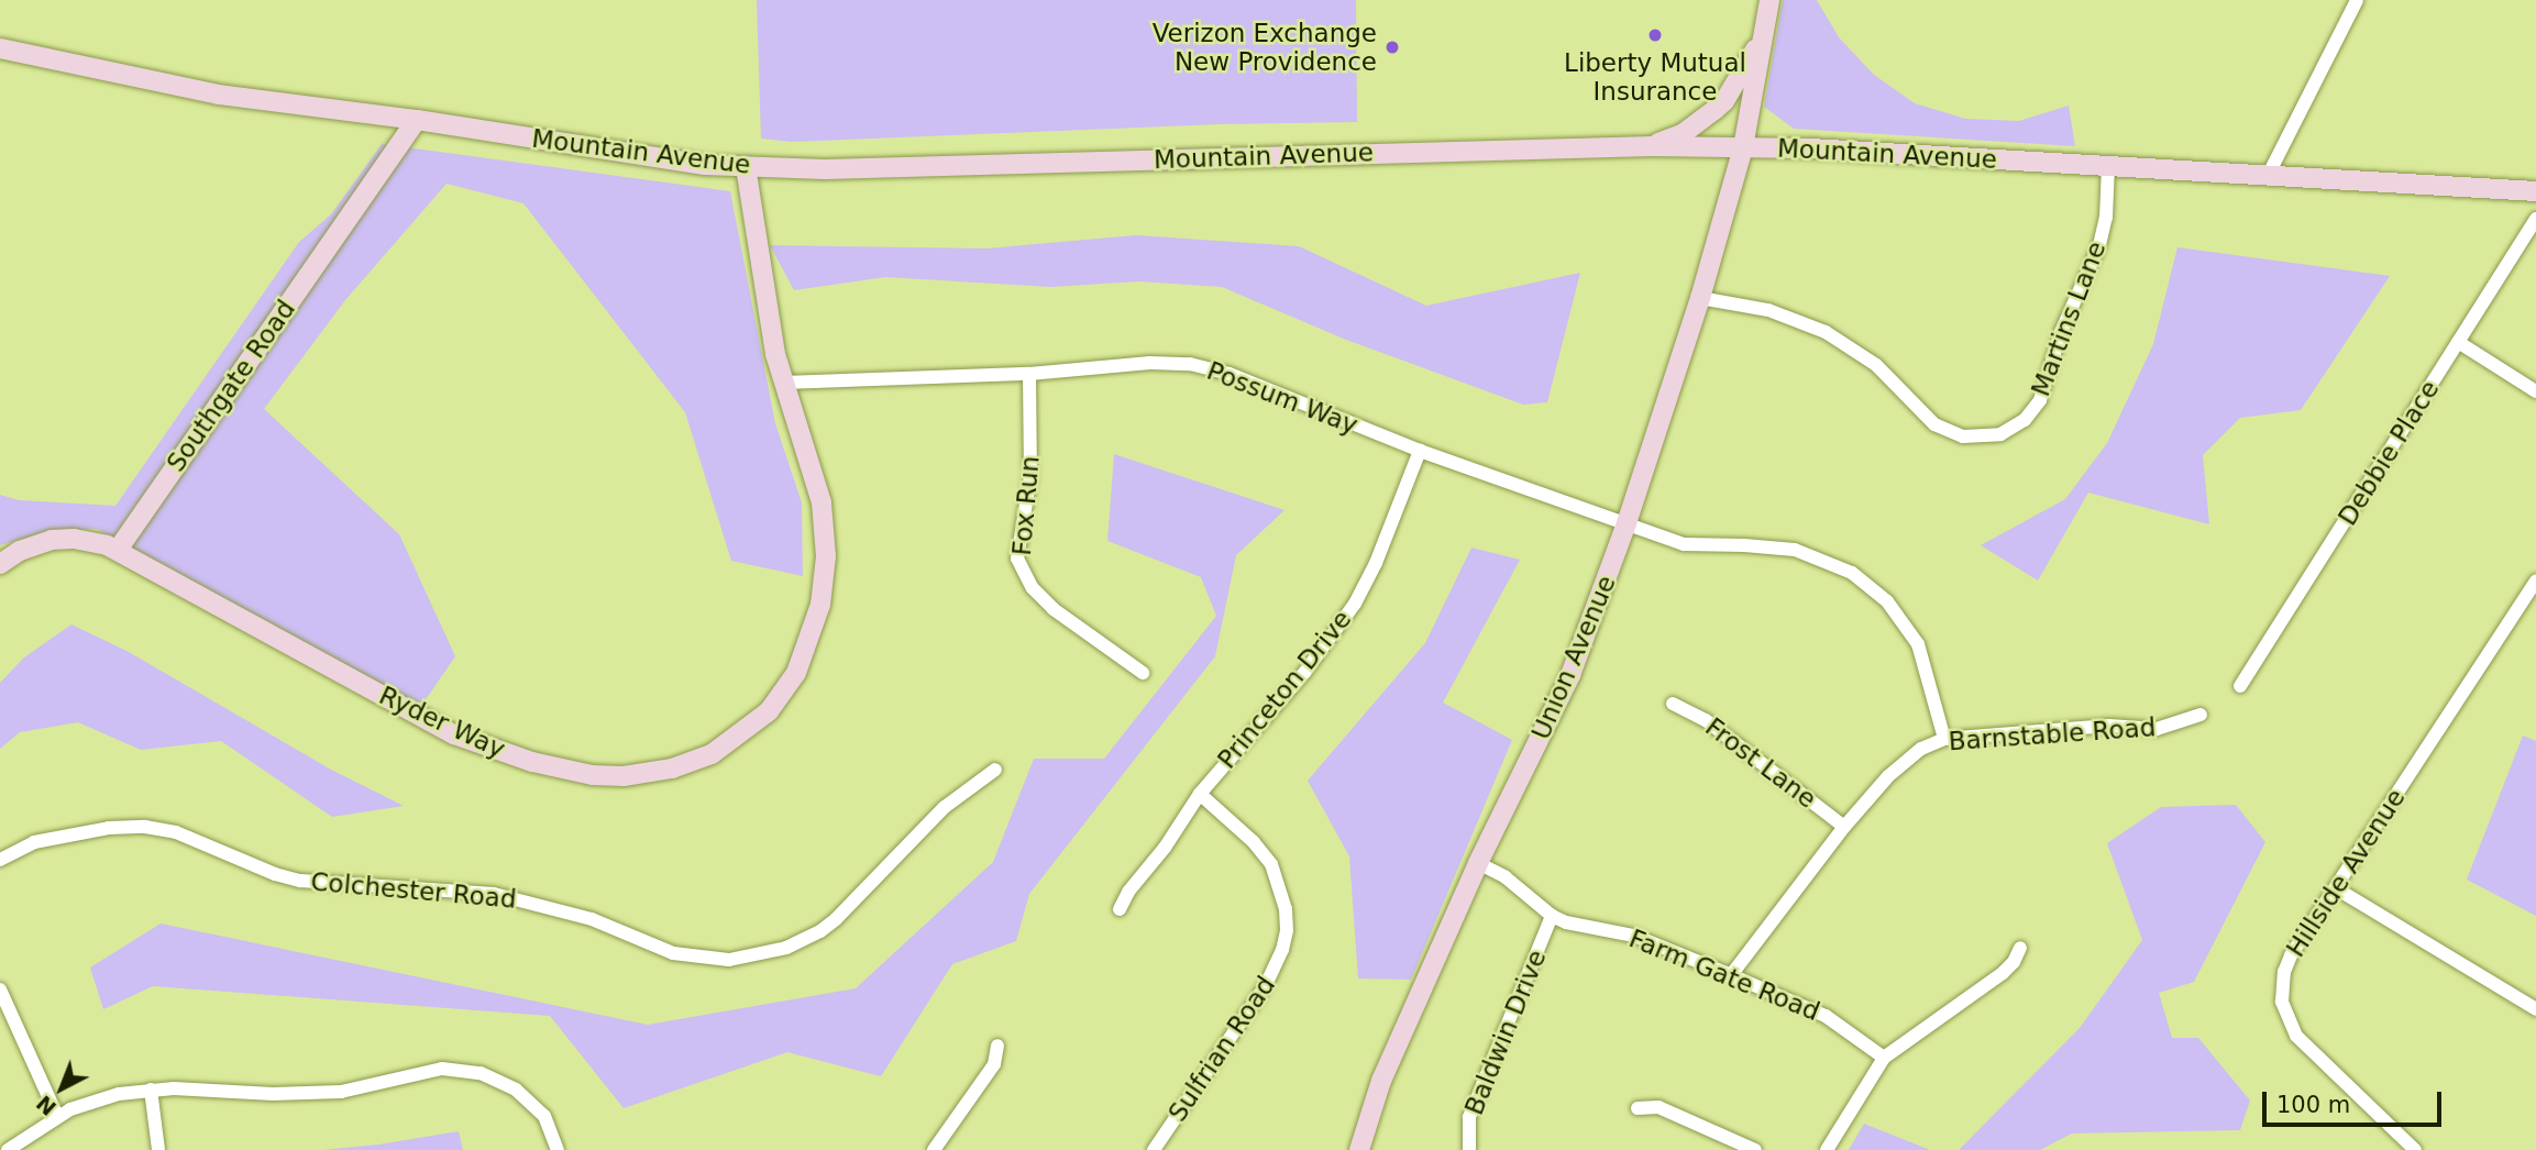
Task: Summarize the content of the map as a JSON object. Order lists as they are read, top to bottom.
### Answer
{
  "streets": {
    "main road": [
      "Mountain Avenue",
      "Southgate Road",
      "Union Avenue",
      "Ryder Way"
    ],
    "street": [
      "Martins Lane",
      "Possum Way",
      "Debbie Place",
      "Fox Run",
      "Princeton Drive",
      "Barnstable Road",
      "Frost Lane",
      "Hillside Avenue",
      "Colchester Road",
      "Farm Gate Road",
      "Baldwin Drive",
      "Sulfrian Road"
    ]
  },
  "crossings": [
    ["Mountain Avenue", "Martins Lane"],
    ["Mountain Avenue", "Southgate Road"],
    ["Mountain Avenue", "Union Avenue"],
    ["Mountain Avenue", "Ryder Way"],
    ["Martins Lane", "Union Avenue"],
    ["Southgate Road", "Ryder Way"],
    ["Possum Way", "Fox Run"],
    ["Possum Way", "Union Avenue"],
    ["Possum Way", "Princeton Drive"],
    ["Possum Way", "Ryder Way"],
    ["Possum Way", "Barnstable Road"],
    ["Union Avenue", "Farm Gate Road"],
    ["Princeton Drive", "Sulfrian Road"],
    ["Barnstable Road", "Frost Lane"],
    ["Barnstable Road", "Farm Gate Road"],
    ["Farm Gate Road", "Baldwin Drive"]
  ],
  "places": ["Liberty Mutual Insurance", "Verizon Exchange New Providence"],
  "scale_bar": "100 m",
  "north": "bottom left"
}
